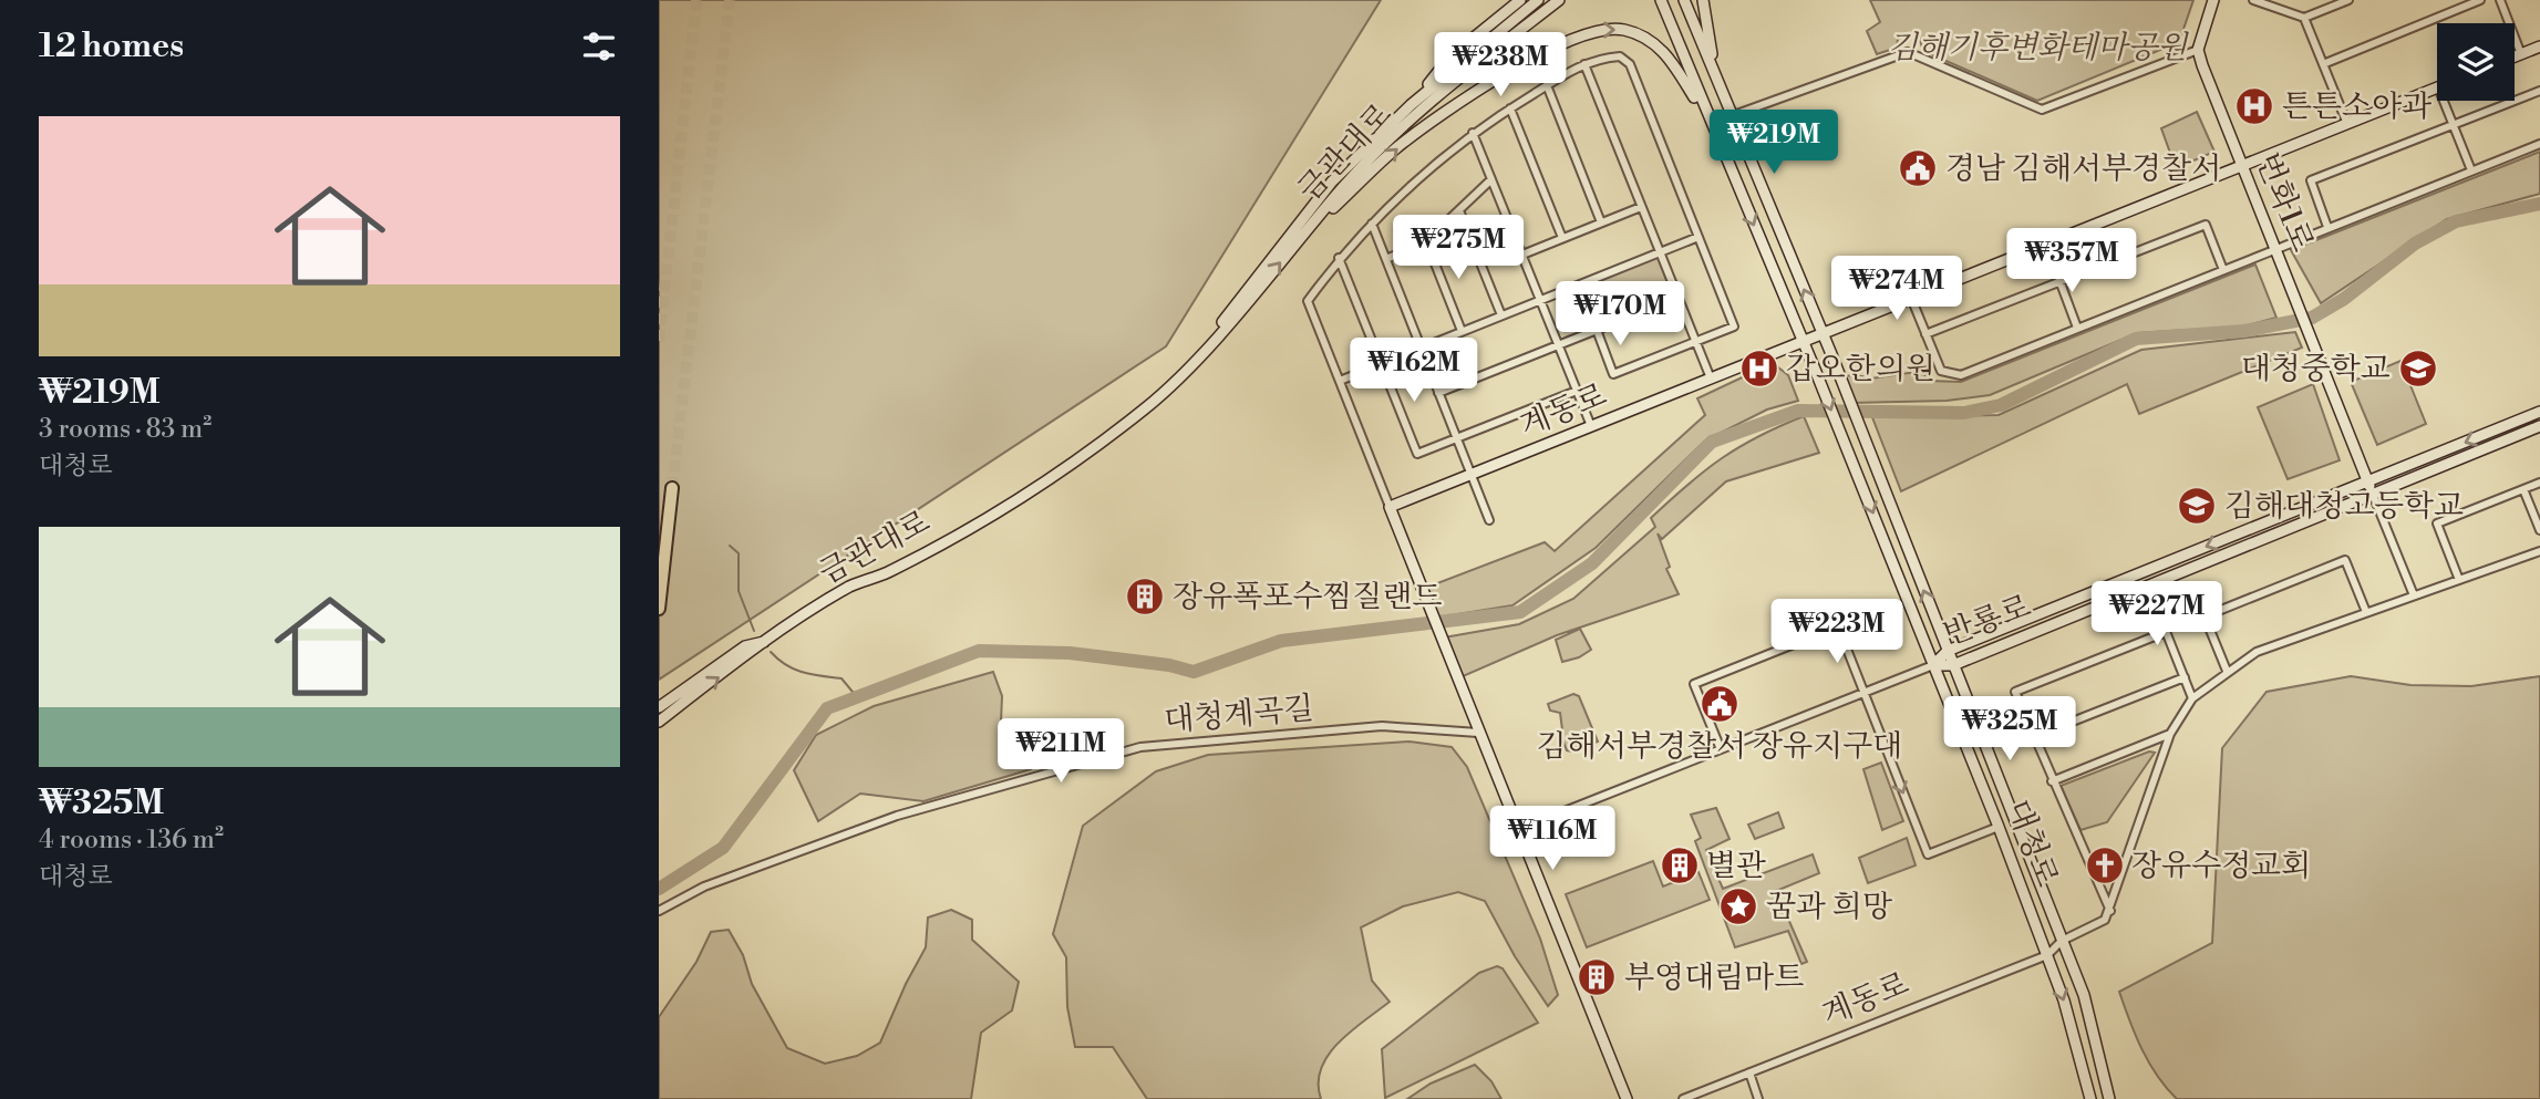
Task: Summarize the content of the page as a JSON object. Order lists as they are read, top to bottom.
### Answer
{
  "streets": {
    "main road": [
      "금관대로",
      "번화1로",
      "계동로",
      "반룡로",
      "대청로"
    ],
    "street": ["대청계곡길"]
  },
  "crossings": [
    ["번화1로", "계동로"],
    ["번화1로", "반룡로"],
    ["계동로", "대청로"],
    ["반룡로", "대청로"]
  ],
  "parks": ["김해기후변화테마공원"],
  "places": {
    "hospital": ["튼튼소아과", "갑오한의원"],
    "public building": ["경남 김해서부경찰서", "김해서부경찰서 장유지구대"],
    "school or university": ["대청중학교", "김해대청고등학교"],
    "building": ["장유폭포수찜질랜드", "별관", "부영대림마트"],
    "church": ["장유수정교회"],
    "place": ["꿈과 희망"]
  },
  "page": {
    "heading": "12 homes",
    "price": [
      "₩238M",
      "₩219M",
      "₩275M",
      "₩357M",
      "₩274M",
      "₩170M",
      "₩162M",
      "₩227M",
      "₩223M",
      "₩325M",
      "₩211M",
      "₩116M"
    ],
    "list": [
      {
        "name": "₩219M",
        "note": "3 rooms · 83 m² · 대청로"
      },
      {
        "name": "₩325M",
        "note": "4 rooms · 136 m² · 대청로"
      }
    ]
  }
}
